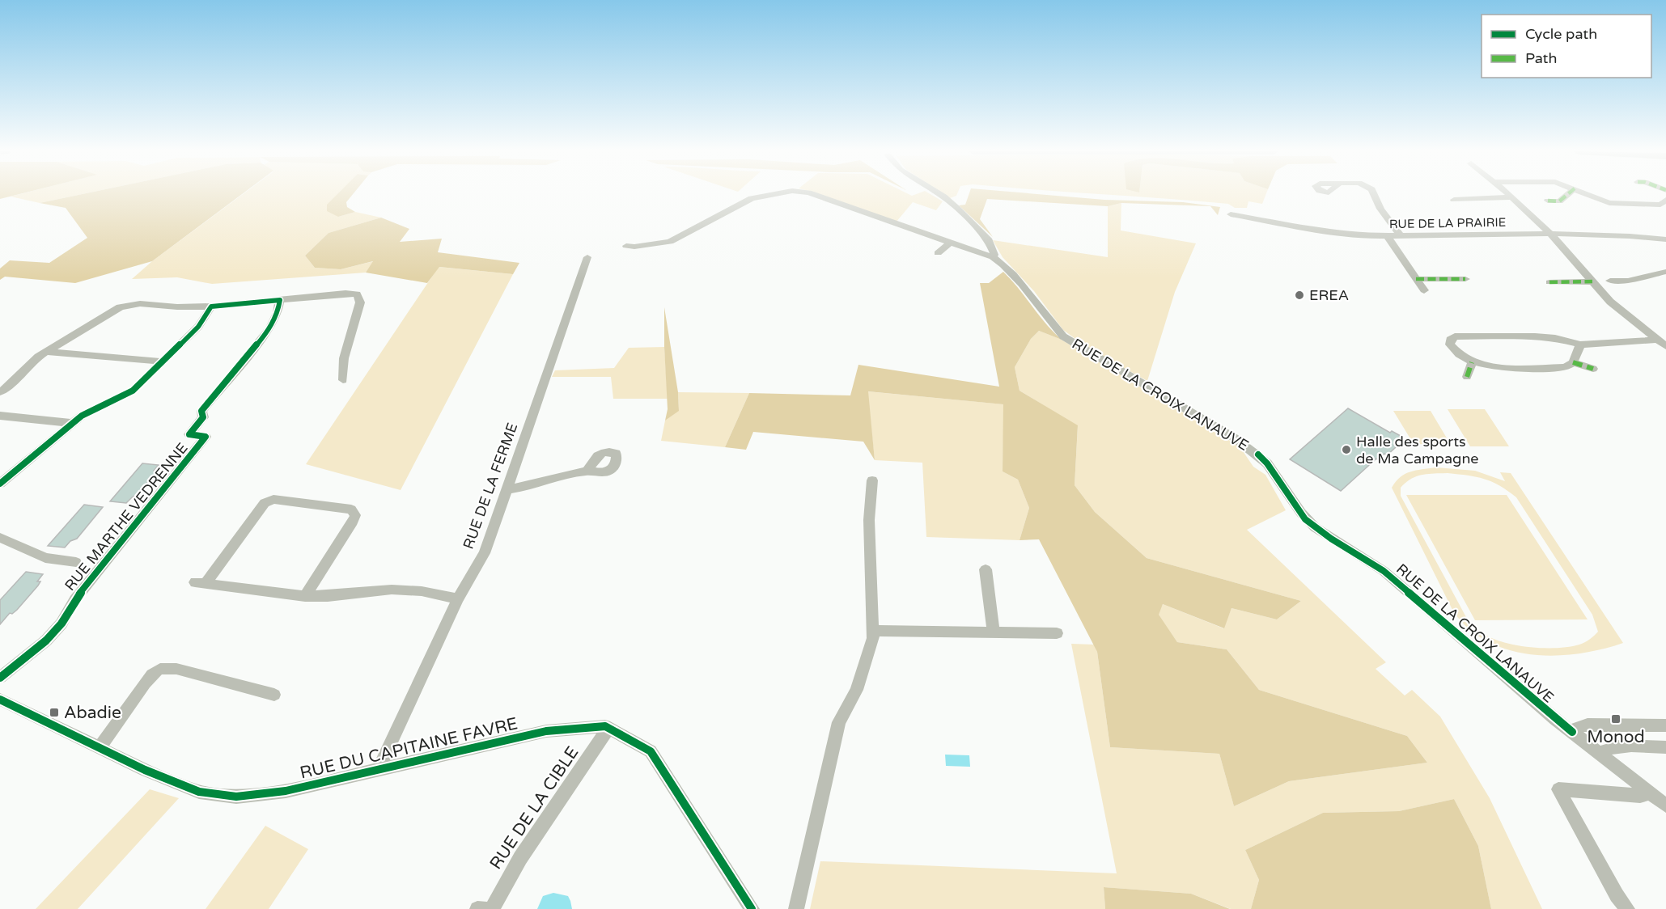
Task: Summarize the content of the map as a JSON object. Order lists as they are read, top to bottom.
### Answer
{
  "streets": {
    "street": [
      "RUE DE LA PRAIRIE",
      "RUE DE LA CROIX LANAUVE",
      "RUE DE LA FERME",
      "RUE MARTHE VEDRENNE",
      "RUE DU CAPITAINE FAVRE",
      "RUE DE LA CIBLE"
    ]
  },
  "crossings": [
    ["RUE DE LA FERME", "RUE DU CAPITAINE FAVRE"],
    ["RUE DU CAPITAINE FAVRE", "RUE DE LA CIBLE"]
  ],
  "places": {
    "other": ["EREA", "Halle des sports de Ma Campagne"],
    "transit": ["Abadie", "Monod"]
  },
  "legend": ["Cycle path", "Path"]
}
